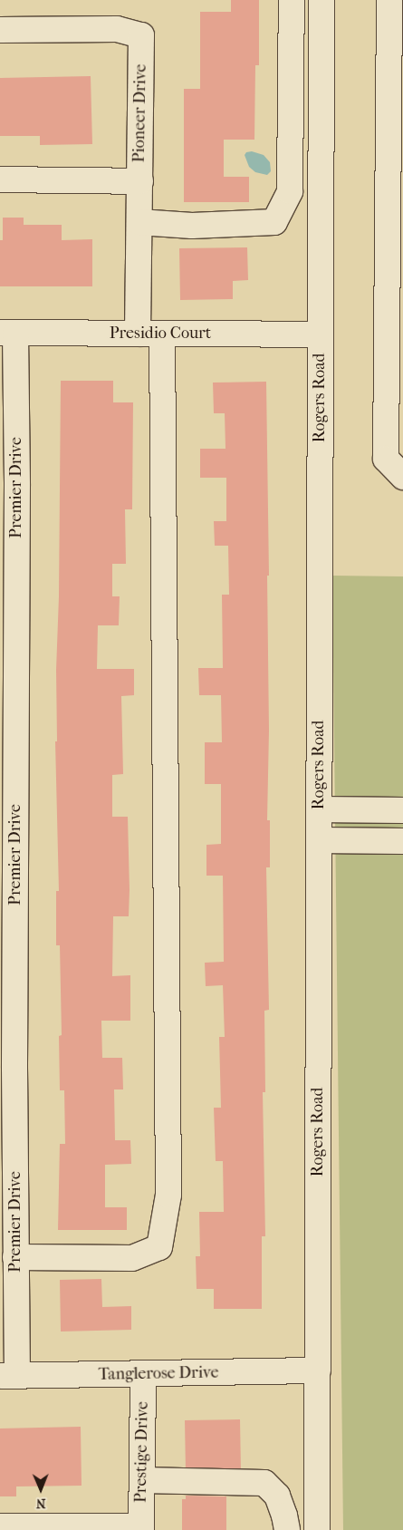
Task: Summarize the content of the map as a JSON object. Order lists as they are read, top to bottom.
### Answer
{
  "streets": {
    "street": [
      "Pioneer Drive",
      "Presidio Court",
      "Rogers Road",
      "Premier Drive",
      "Tanglerose Drive",
      "Prestige Drive"
    ]
  },
  "crossings": [
    ["Pioneer Drive", "Presidio Court"],
    ["Presidio Court", "Rogers Road"],
    ["Presidio Court", "Premier Drive"],
    ["Rogers Road", "Tanglerose Drive"],
    ["Premier Drive", "Tanglerose Drive"],
    ["Tanglerose Drive", "Prestige Drive"]
  ],
  "north": "bottom"
}
